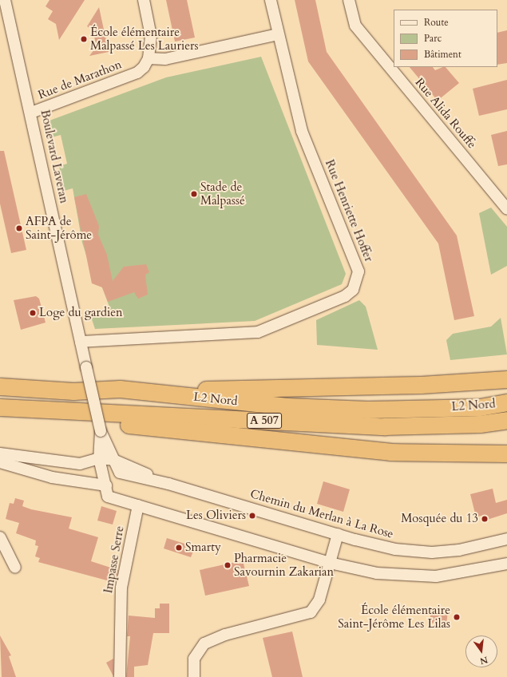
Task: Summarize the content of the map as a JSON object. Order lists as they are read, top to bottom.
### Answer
{
  "streets": {
    "highway": ["L2 Nord", "A 507"],
    "street": [
      "Rue de Marathon",
      "Rue Alida Rouffe",
      "Boulevard Laveran",
      "Rue Henriette Hoffer",
      "Chemin du Merlan à La Rose",
      "Impasse Serre"
    ]
  },
  "crossings": [
    ["Rue de Marathon", "Boulevard Laveran"],
    ["Boulevard Laveran", "Rue Henriette Hoffer"],
    ["Boulevard Laveran", "Chemin du Merlan à La Rose"]
  ],
  "places": [
    "École élémentaire Malpassé Les Lauriers",
    "Stade de Malpassé",
    "AFPA de Saint-Jérôme",
    "Loge du gardien",
    "Les Oliviers",
    "Mosquée du 13",
    "Smarty",
    "Pharmacie Savournin Zakarian",
    "École élémentaire Saint-Jérôme Les Lilas"
  ],
  "legend": ["Route", "Parc", "Bâtiment"],
  "north": "bottom"
}
